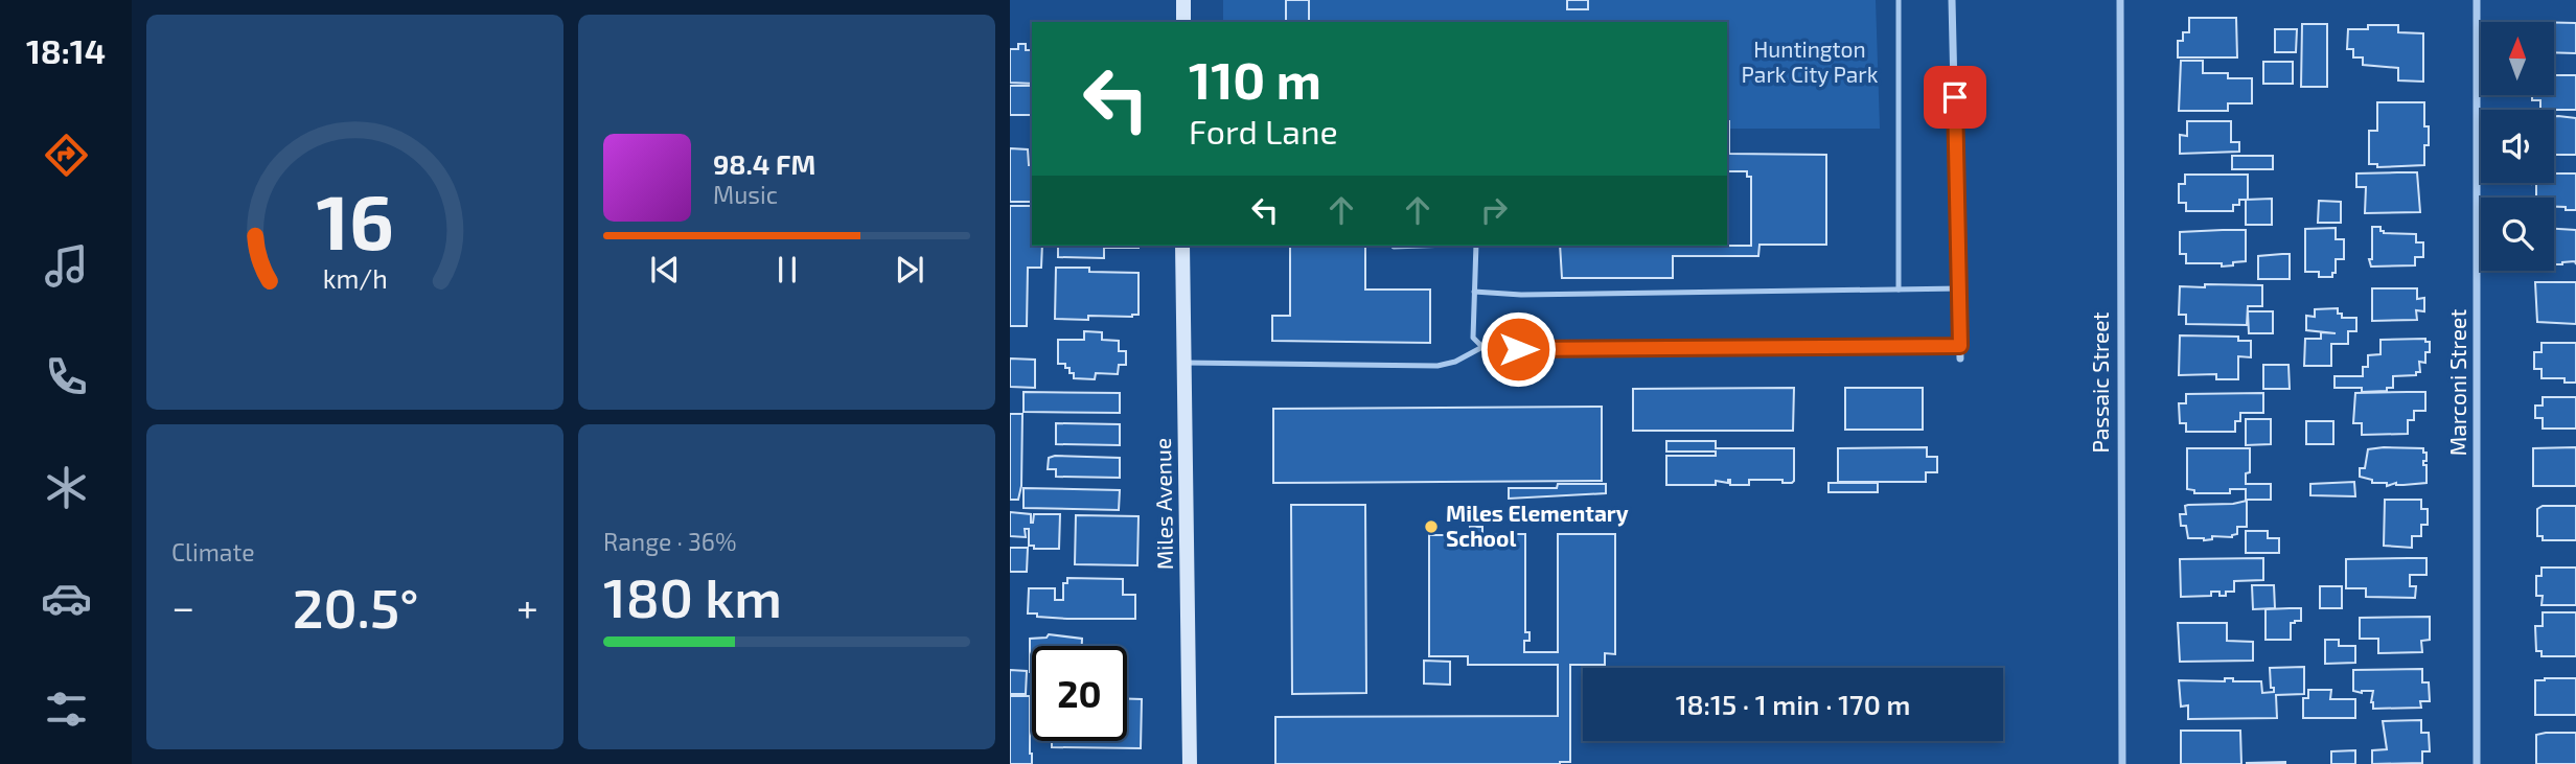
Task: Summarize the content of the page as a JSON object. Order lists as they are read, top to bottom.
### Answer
{
  "streets": {
    "main road": ["Miles Avenue"],
    "street": ["Passaic Street", "Marconi Street"]
  },
  "parks": ["Huntington Park City Park"],
  "places": ["Miles Elementary School"],
  "north": "top",
  "page": {
    "tabs": "18:14",
    "turn": ["110 m", "Ford Lane"],
    "song": ["98.4 FM", "Music"],
    "tile": [
      "Climate",
      ["Range · 36%", "180 km"]
    ],
    "heat": ["−", "20.5°", "+"],
    "limit": "20",
    "trip": "18:15 · 1 min · 170 m",
    "gauge": ["16", "km/h"]
  }
}
